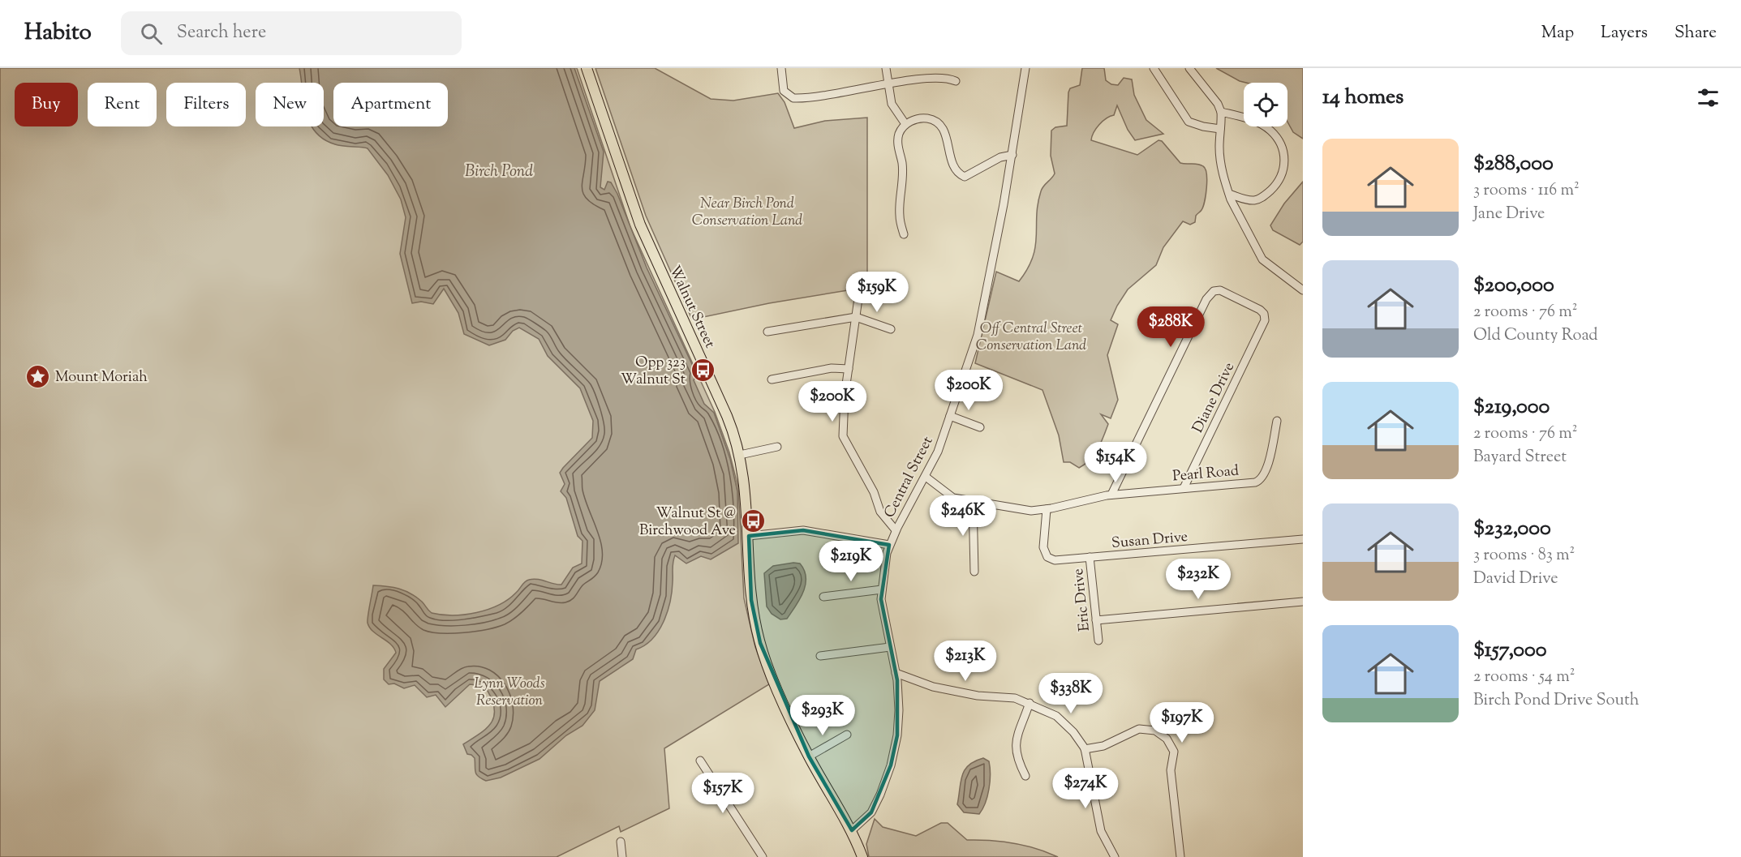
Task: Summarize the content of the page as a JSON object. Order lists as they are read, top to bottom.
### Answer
{
  "streets": {
    "main road": ["Walnut Street"],
    "street": [
      "Diane Drive",
      "Pearl Road",
      "Central Street",
      "Susan Drive",
      "Eric Drive"
    ]
  },
  "crossings": [
    ["Walnut Street", "Central Street"],
    ["Diane Drive", "Pearl Road"],
    ["Pearl Road", "Central Street"],
    ["Pearl Road", "Susan Drive"],
    ["Susan Drive", "Eric Drive"]
  ],
  "water": ["Birch Pond"],
  "parks": ["Near Birch Pond Conservation Land", "Off Central Street Conservation Land", "Lynn Woods Reservation"],
  "places": {
    "bus stop": ["Opp 323 Walnut St", "Walnut St @ Birchwood Ave"],
    "place": ["Mount Moriah"]
  },
  "page": {
    "header": "Habito",
    "search": "Search here",
    "nav": ["Map", "Layers", "Share"],
    "heading": "14 homes",
    "chip": [
      "Buy",
      "Rent",
      "Filters",
      "New",
      "Apartment"
    ],
    "list": [
      {
        "name": "$288,000",
        "note": "3 rooms · 116 m² · Jane Drive"
      },
      {
        "name": "$200,000",
        "note": "2 rooms · 76 m² · Old County Road"
      },
      {
        "name": "$219,000",
        "note": "2 rooms · 76 m² · Bayard Street"
      },
      {
        "name": "$232,000",
        "note": "3 rooms · 83 m² · David Drive"
      },
      {
        "name": "$157,000",
        "note": "2 rooms · 54 m² · Birch Pond Drive South"
      }
    ],
    "price": [
      "$159K",
      "$288K",
      "$200K",
      "$200K",
      "$154K",
      "$246K",
      "$219K",
      "$232K",
      "$213K",
      "$338K",
      "$293K",
      "$197K",
      "$274K",
      "$157K"
    ]
  }
}
